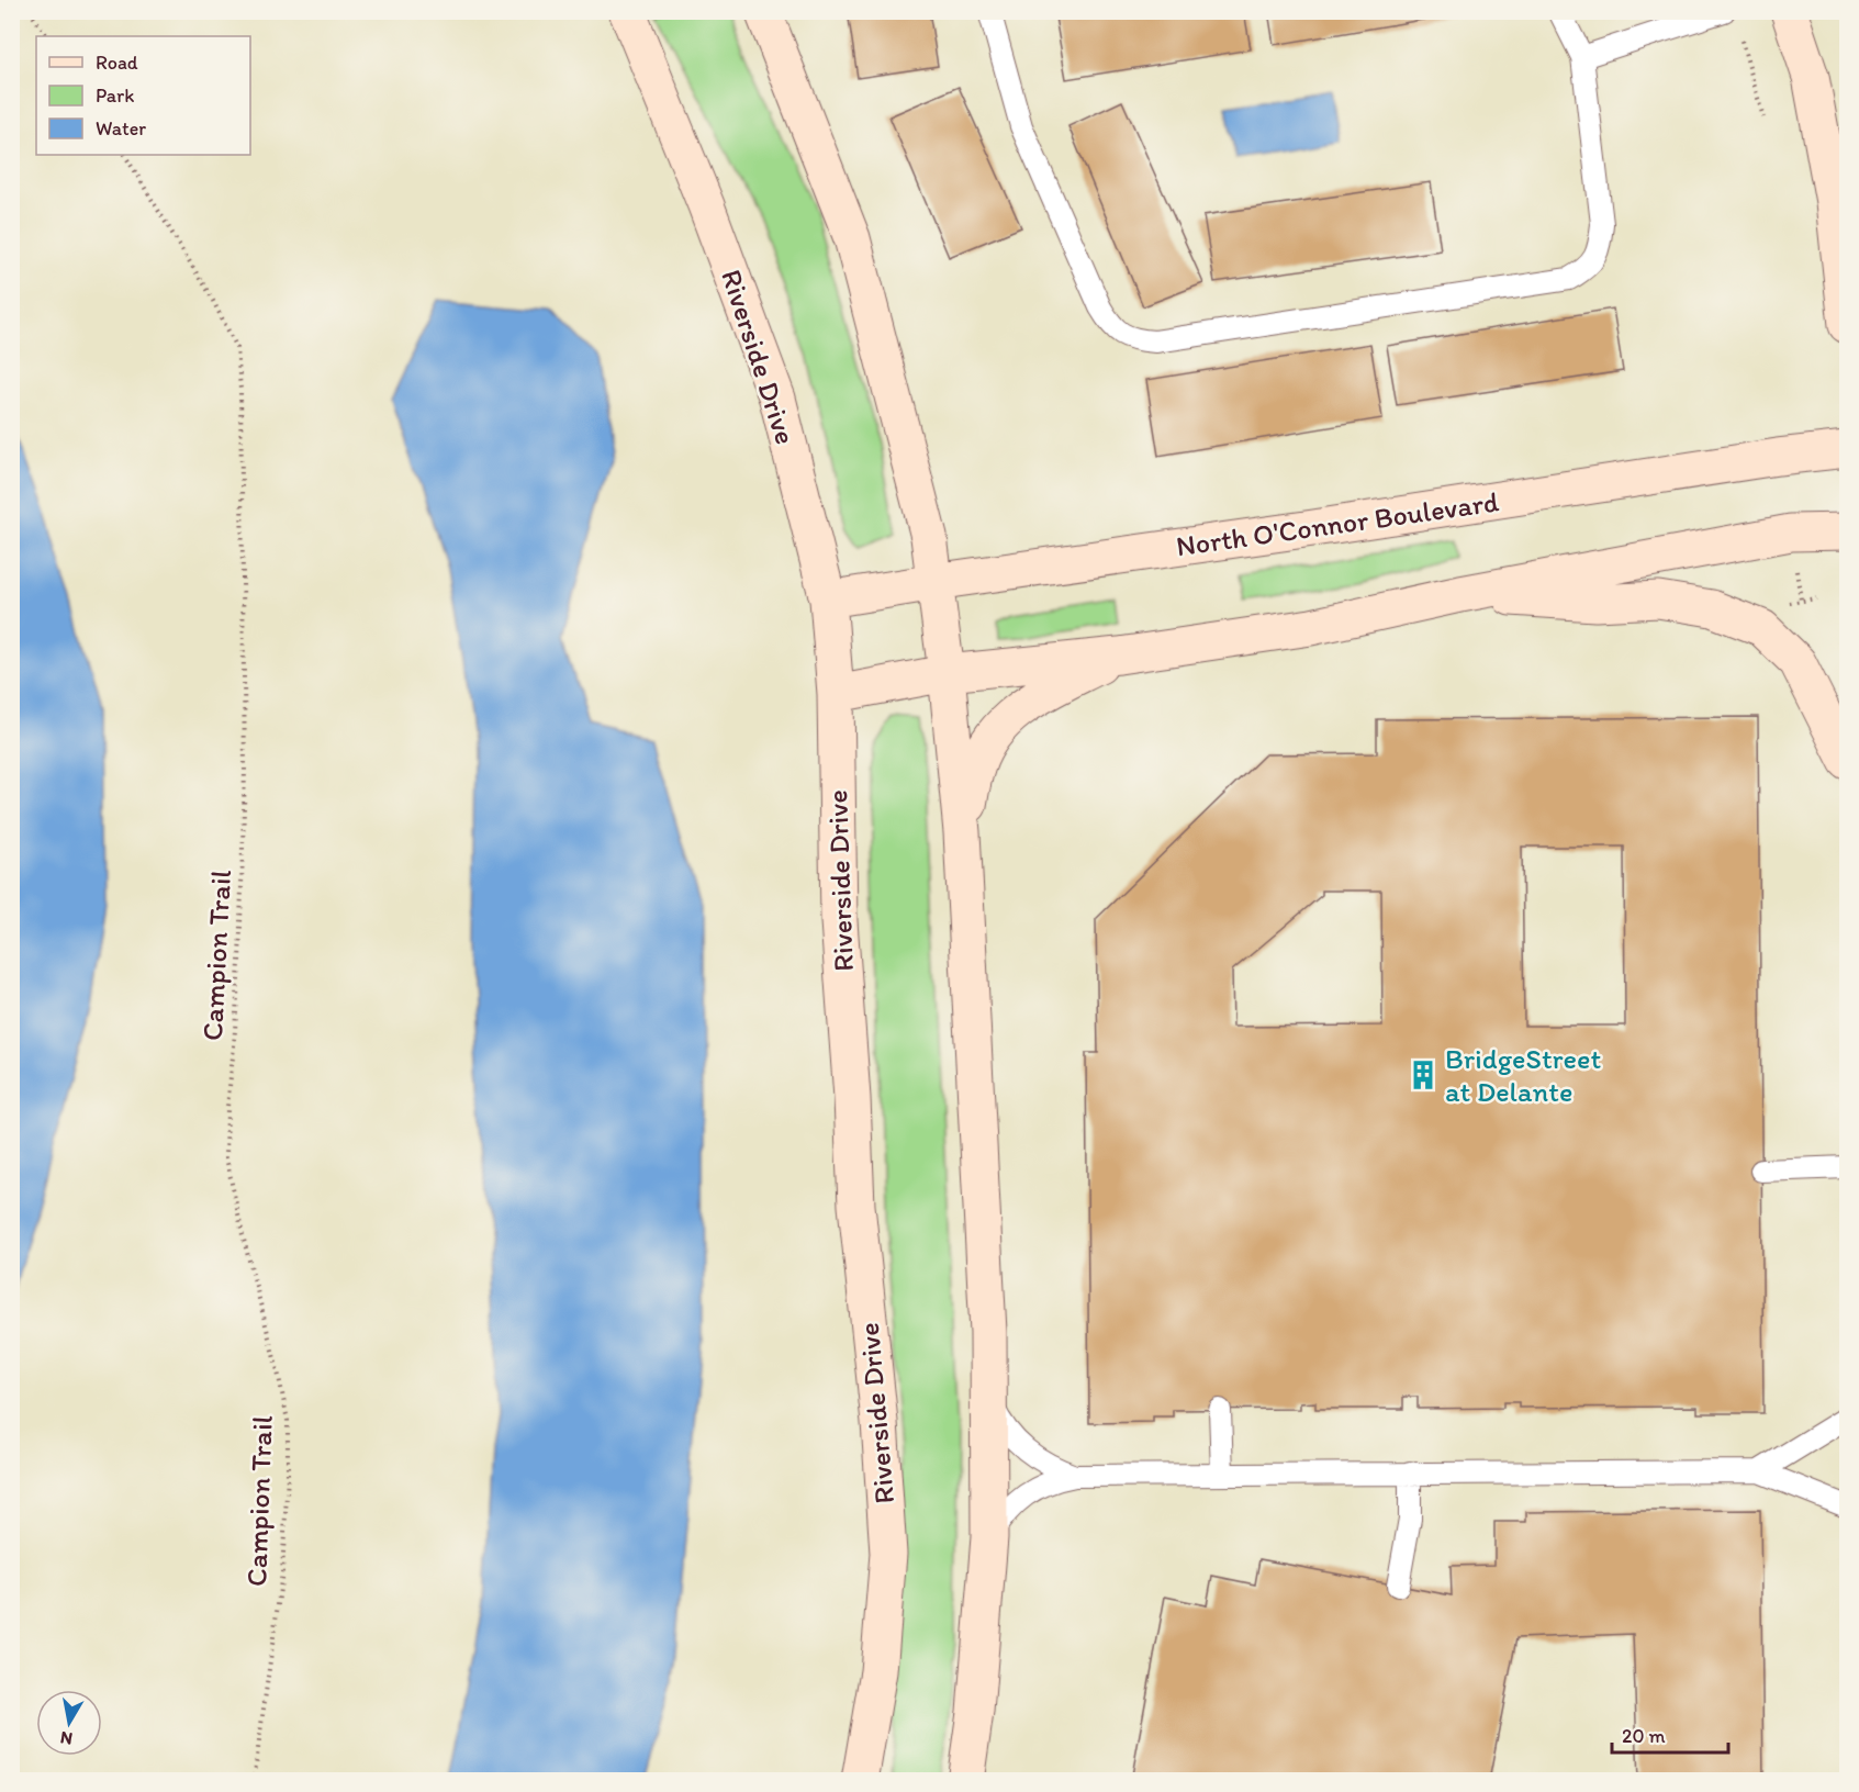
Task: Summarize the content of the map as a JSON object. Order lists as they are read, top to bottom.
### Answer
{
  "streets": {
    "main road": ["Riverside Drive", "North O'Connor Boulevard"],
    "path": ["Campion Trail"]
  },
  "crossings": [
    ["Riverside Drive", "North O'Connor Boulevard"]
  ],
  "places": {
    "building": ["BridgeStreet at Delante"]
  },
  "legend": ["Road", "Park", "Water"],
  "scale_bar": "20 m",
  "north": "bottom"
}
